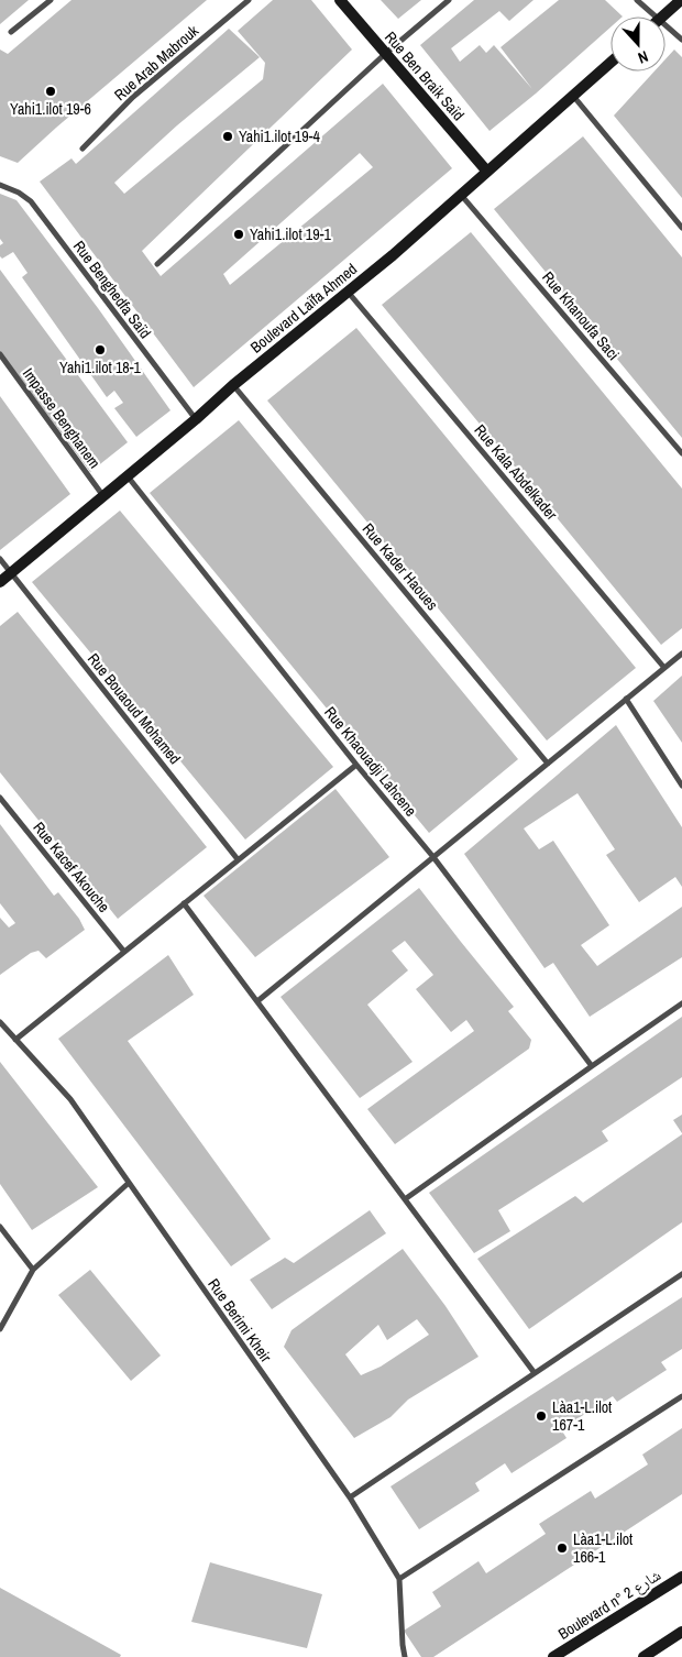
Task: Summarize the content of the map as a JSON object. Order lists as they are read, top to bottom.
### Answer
{
  "streets": {
    "street": [
      "Rue Arab Mabrouk",
      "Rue Ben Braik Saïd",
      "Rue Benghedfa Saïd",
      "Boulevard Laïfa Ahmed",
      "Rue Khanoufa Saci",
      "Impasse Benghanem",
      "Rue Kala Abdelkader",
      "Rue Kader Haoues",
      "Rue Bouaoud Mohamed",
      "Rue Khaouadji Lahcene",
      "Rue Kacef Akouche",
      "Rue Berimi Kheir",
      "Boulevard n° شارع 2"
    ]
  },
  "crossings": [
    ["Rue Ben Braik Saïd", "Boulevard Laïfa Ahmed"],
    ["Rue Benghedfa Saïd", "Boulevard Laïfa Ahmed"],
    ["Boulevard Laïfa Ahmed", "Rue Khanoufa Saci"],
    ["Boulevard Laïfa Ahmed", "Impasse Benghanem"],
    ["Boulevard Laïfa Ahmed", "Rue Kala Abdelkader"],
    ["Boulevard Laïfa Ahmed", "Rue Kader Haoues"],
    ["Boulevard Laïfa Ahmed", "Rue Bouaoud Mohamed"],
    ["Boulevard Laïfa Ahmed", "Rue Khaouadji Lahcene"]
  ],
  "places": [
    "Yahi1.ilot 19-6",
    "Yahi1.ilot 19-4",
    "Yahi1.ilot 19-1",
    "Yahi1.ilot 18-1",
    "Làa1-L.ilot 167-1",
    "Làa1-L.ilot 166-1"
  ],
  "north": "bottom"
}
